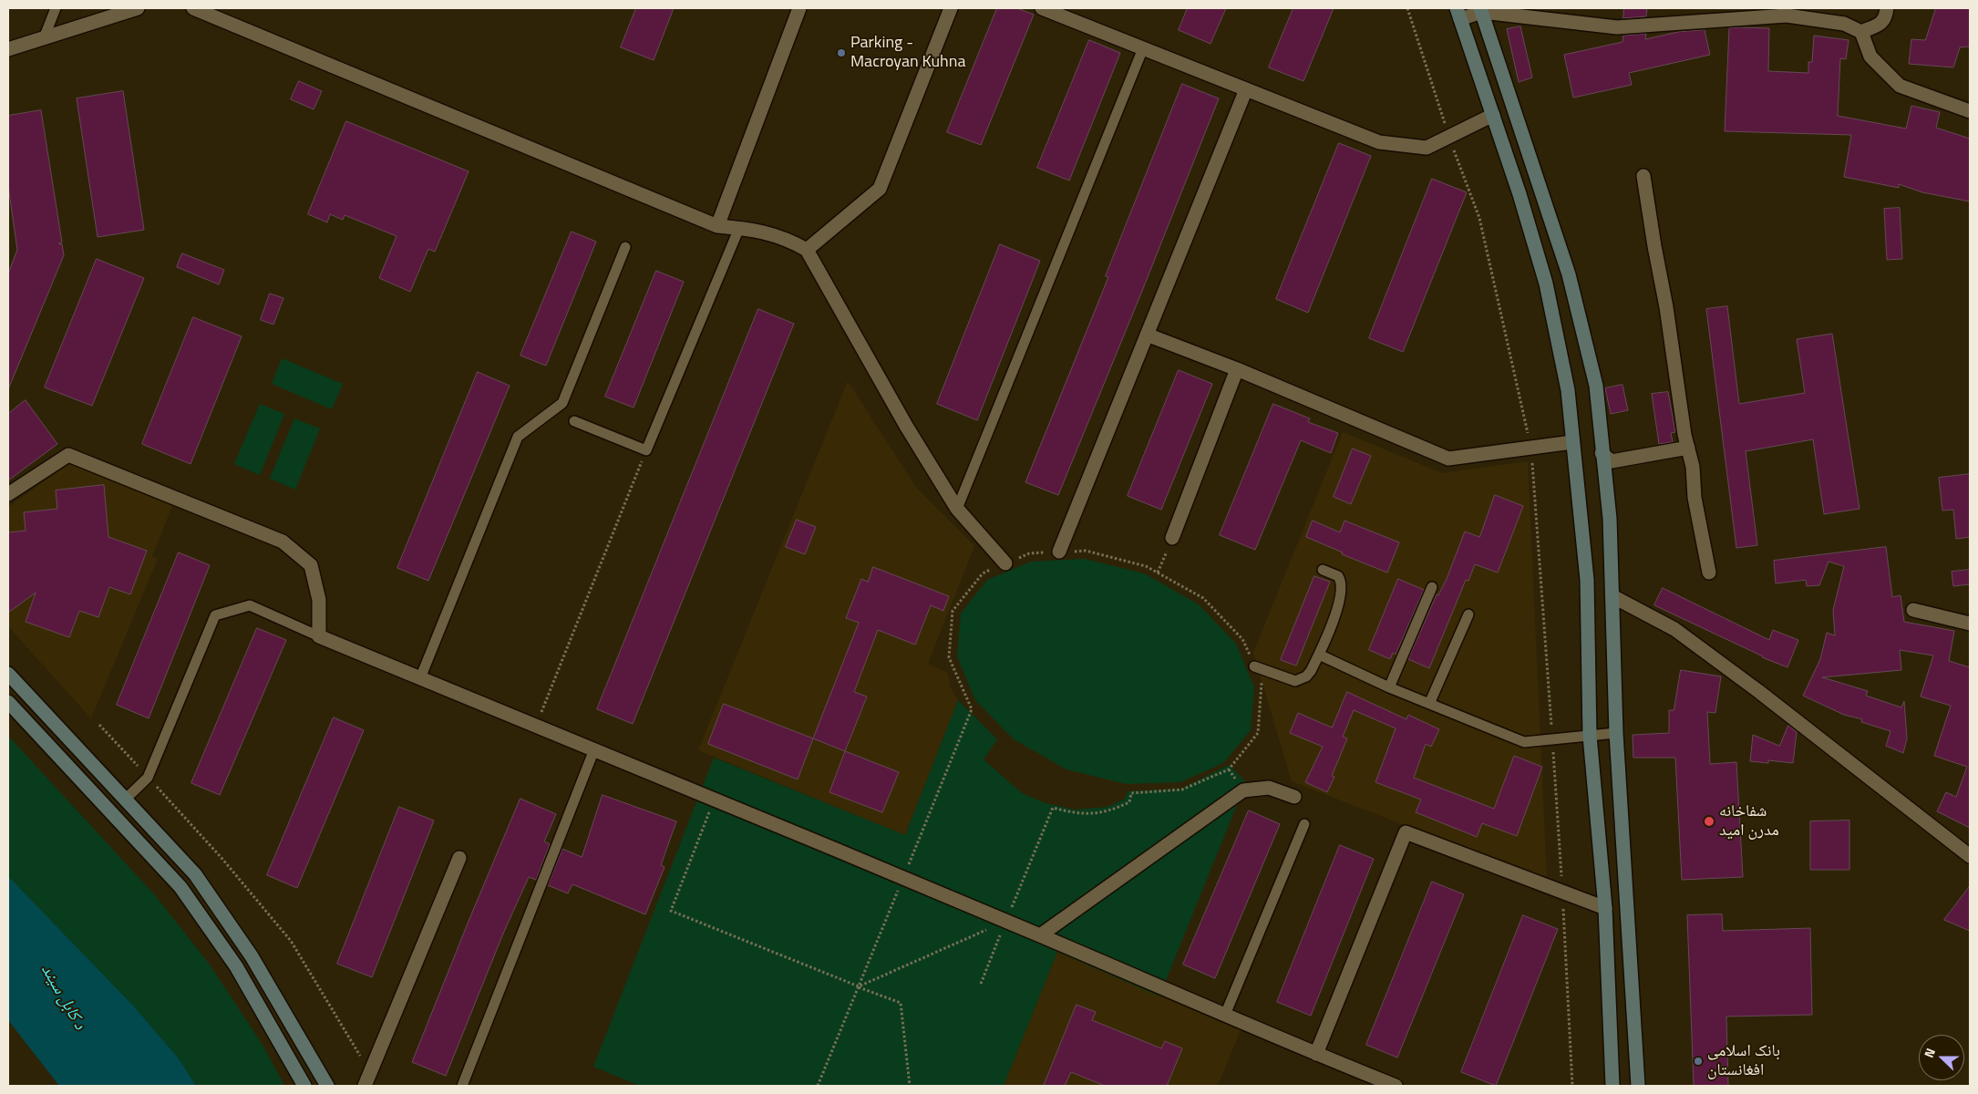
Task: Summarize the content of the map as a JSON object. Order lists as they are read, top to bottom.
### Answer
{
  "water": ["د کابل سيند"],
  "places": ["Parking - Macroyan Kuhna", "شفاخانه مدرن امید", "بانک اسلامی افغانستان"],
  "north": "left"
}
